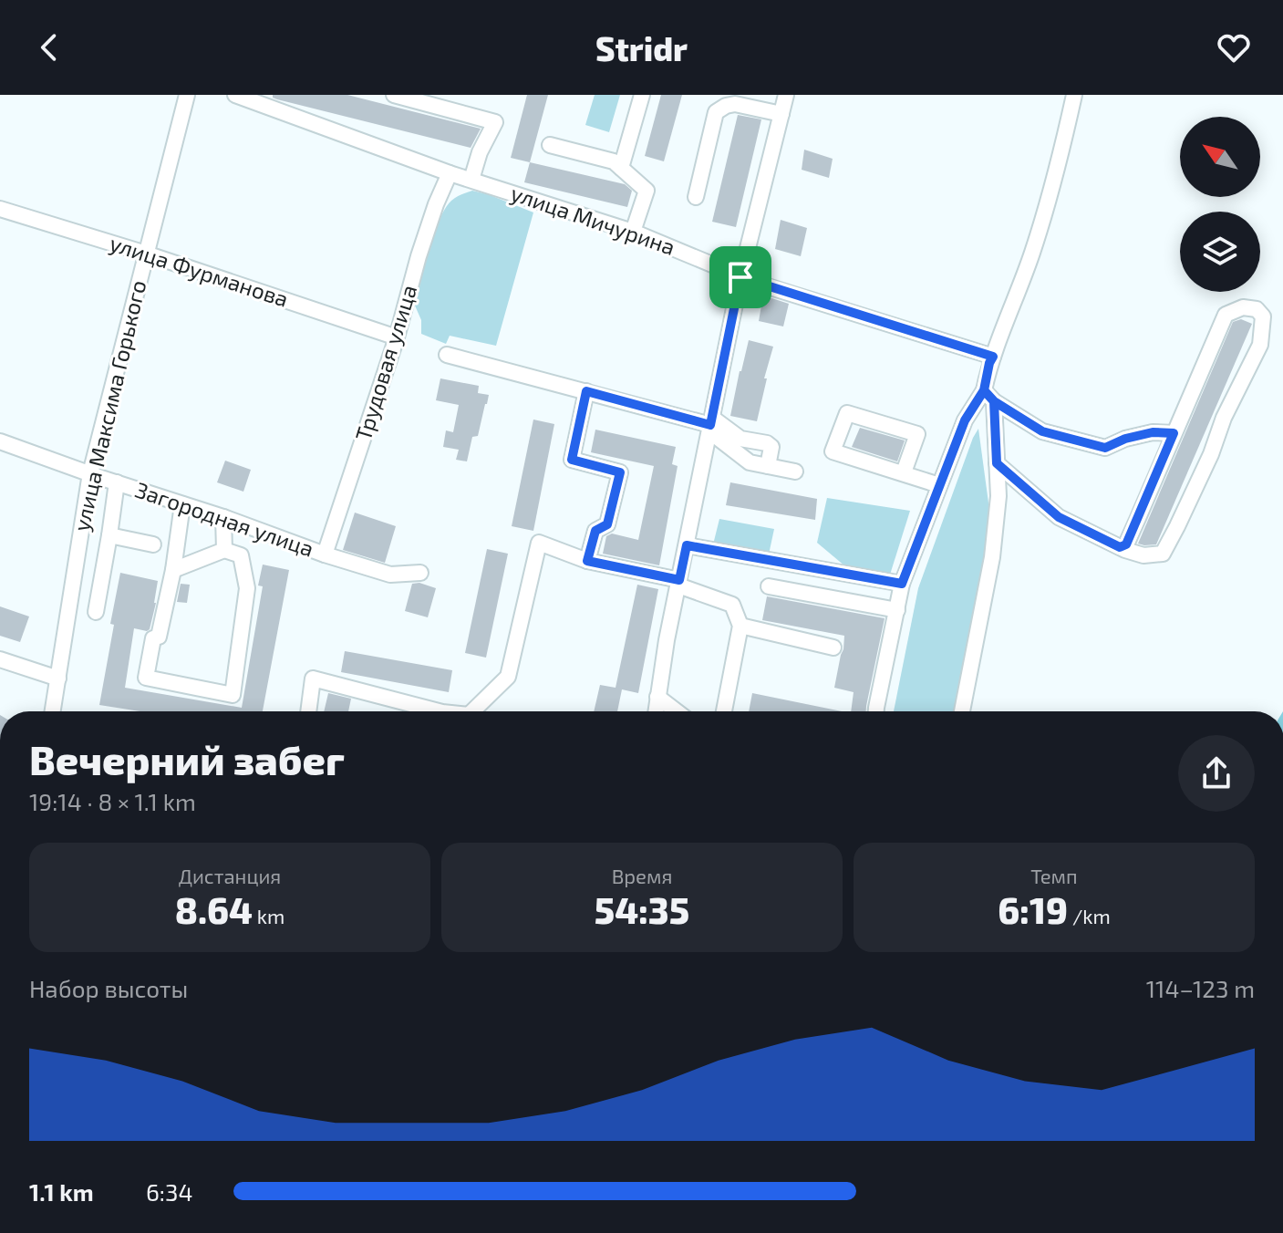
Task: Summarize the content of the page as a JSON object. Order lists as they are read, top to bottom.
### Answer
{
  "streets": {
    "street": [
      "улица Мичурина",
      "улица Фурманова",
      "Трудовая улица",
      "улица Максима Горького",
      "Загородная улица"
    ]
  },
  "crossings": [
    ["улица Мичурина", "Трудовая улица"],
    ["улица Фурманова", "Трудовая улица"],
    ["улица Фурманова", "улица Максима Горького"],
    ["Трудовая улица", "Загородная улица"],
    ["улица Максима Горького", "Загородная улица"]
  ],
  "north": "top left",
  "page": {
    "header": "Stridr",
    "heading": ["Вечерний забег", "19:14 · 8 × 1.1 km"],
    "stats": [
      ["Дистанция", "8.64 km"],
      ["Время", "54:35"],
      ["Темп", "6:19 /km"]
    ],
    "chart": ["Набор высоты", "114–123 m"],
    "list": [
      {
        "name": "1.1 km",
        "note": "6:34"
      }
    ]
  }
}
